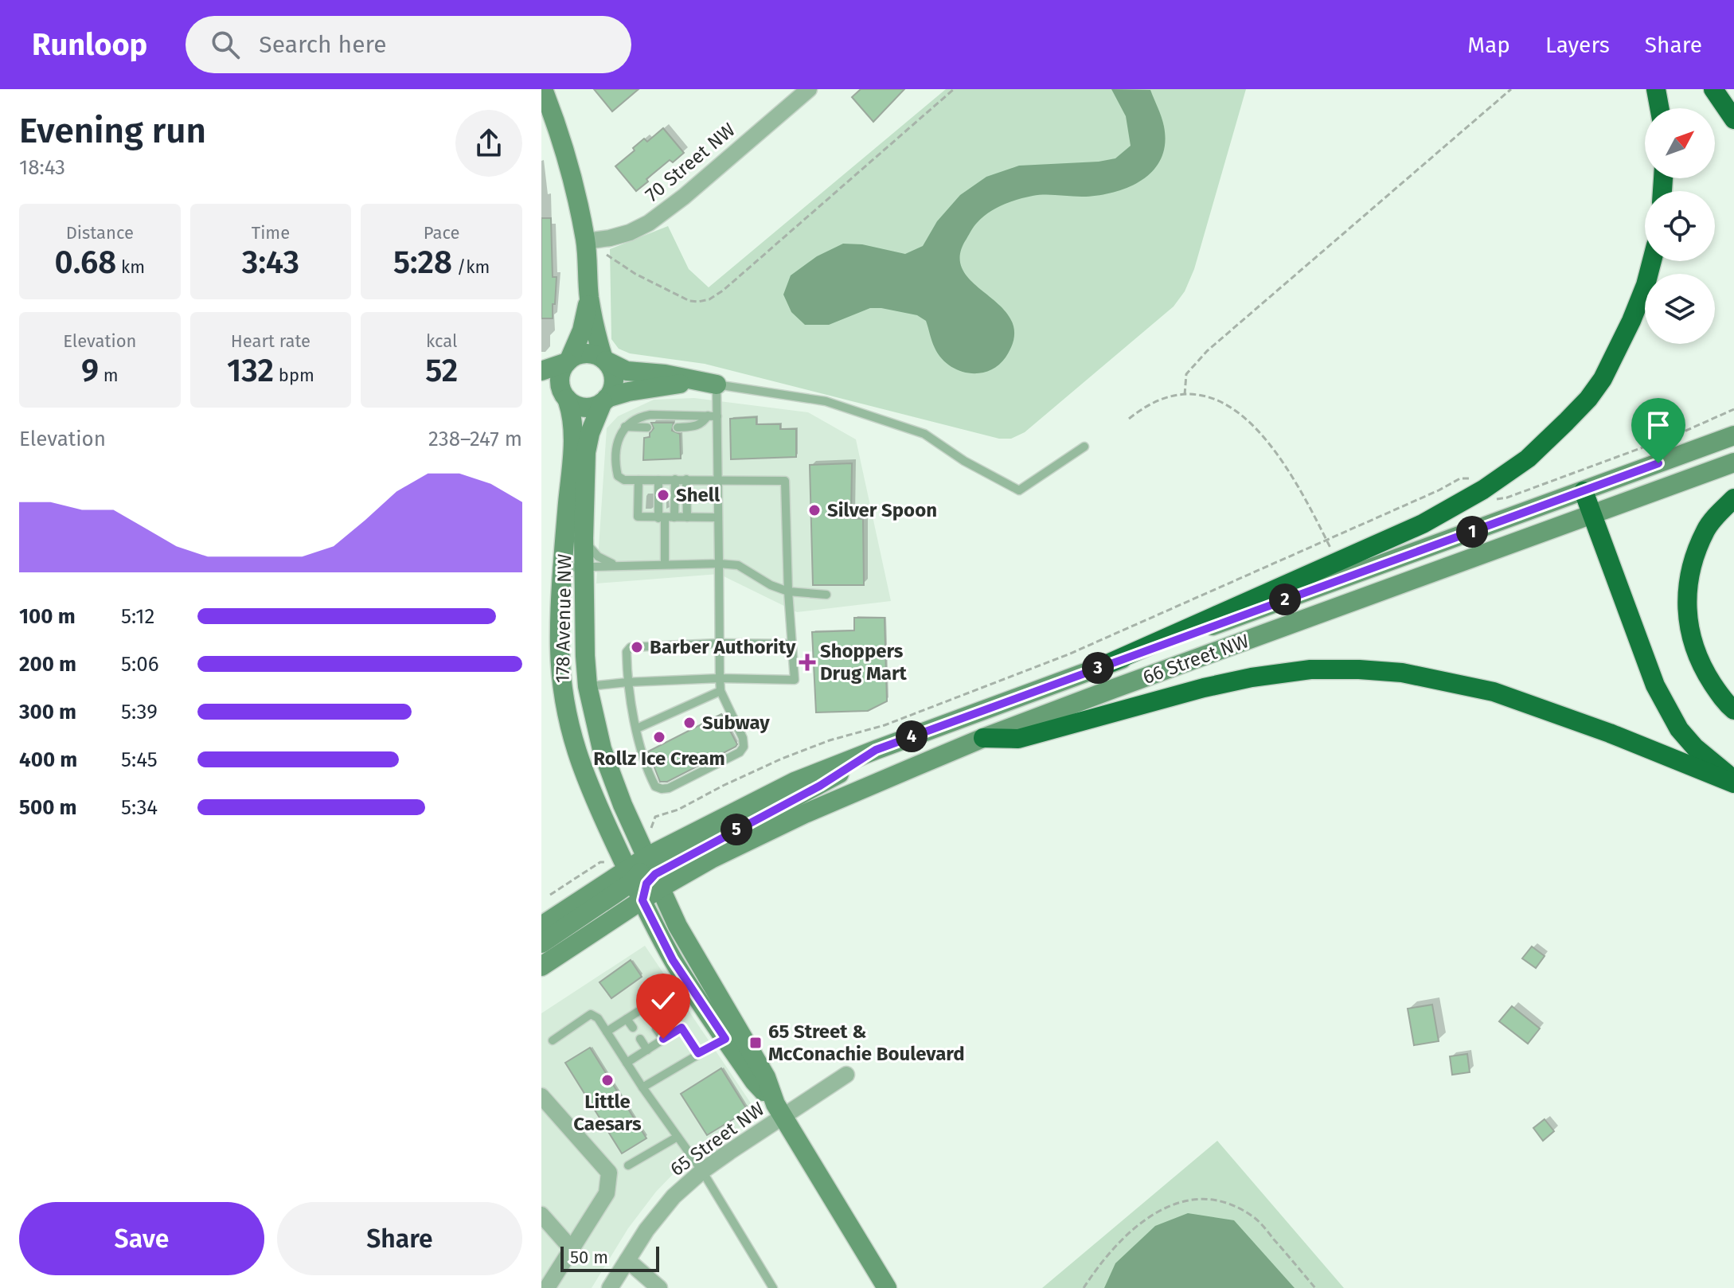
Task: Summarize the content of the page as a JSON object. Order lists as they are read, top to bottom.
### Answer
{
  "streets": {
    "main road": ["178 Avenue NW", "66 Street NW"],
    "street": ["70 Street NW", "65 Street NW"]
  },
  "crossings": [
    ["178 Avenue NW", "66 Street NW"],
    ["178 Avenue NW", "65 Street NW"]
  ],
  "places": {
    "other": [
      "Shell",
      "Silver Spoon",
      "Barber Authority",
      "Subway",
      "Rollz Ice Cream",
      "Little Caesars"
    ],
    "health": ["Shoppers Drug Mart"],
    "transit": ["65 Street & McConachie Boulevard"]
  },
  "scale_bar": "50 m",
  "north": "top right",
  "page": {
    "header": "Runloop",
    "search": "Search here",
    "nav": ["Map", "Layers", "Share"],
    "heading": ["Evening run", "18:43"],
    "stats": [
      ["Distance", "0.68 km"],
      ["Time", "3:43"],
      ["Pace", "5:28 /km"],
      ["Elevation", "9 m"],
      ["Heart rate", "132 bpm"],
      ["kcal", "52"]
    ],
    "chart": ["Elevation", "238–247 m"],
    "pins": [
      "1",
      "2",
      "3",
      "4",
      "5"
    ],
    "list": [
      {
        "name": "100 m",
        "note": "5:12"
      },
      {
        "name": "200 m",
        "note": "5:06"
      },
      {
        "name": "300 m",
        "note": "5:39"
      },
      {
        "name": "400 m",
        "note": "5:45"
      },
      {
        "name": "500 m",
        "note": "5:34"
      }
    ],
    "buttons": ["Save", "Share"],
    "scale": "50 m"
  }
}
